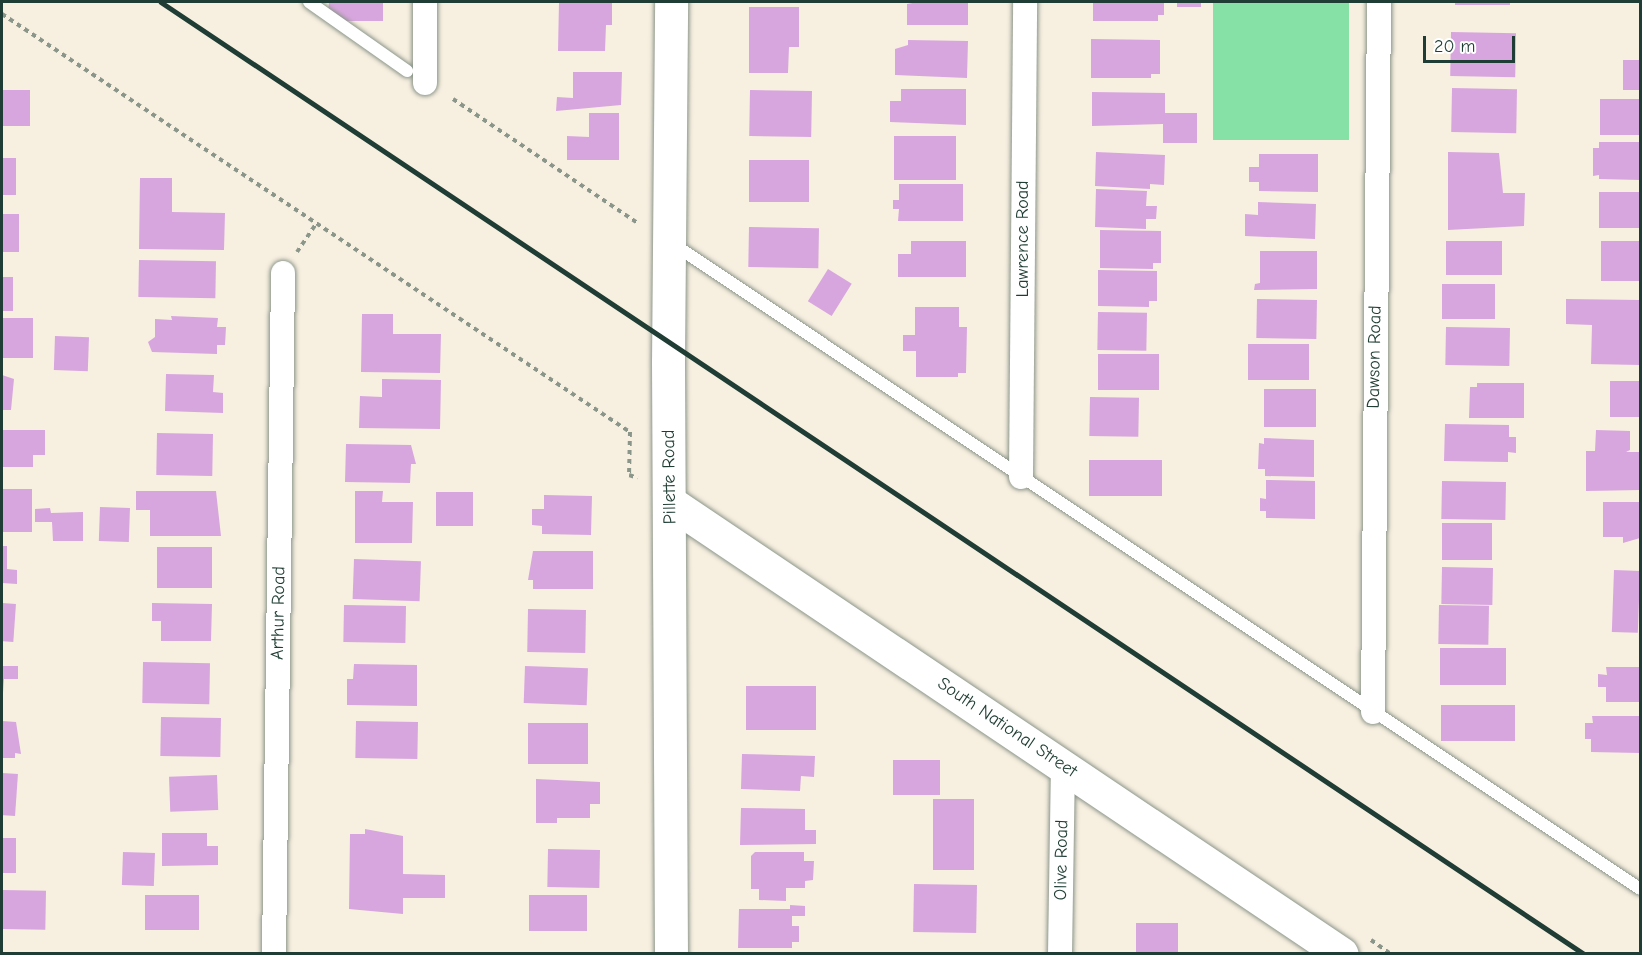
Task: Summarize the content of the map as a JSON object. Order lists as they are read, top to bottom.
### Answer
{
  "streets": {
    "street": [
      "Lawrence Road",
      "Dawson Road",
      "Pillette Road",
      "Arthur Road",
      "South National Street",
      "Olive Road"
    ]
  },
  "crossings": [
    ["Pillette Road", "South National Street"],
    ["South National Street", "Olive Road"]
  ],
  "scale_bar": "20 m"
}
